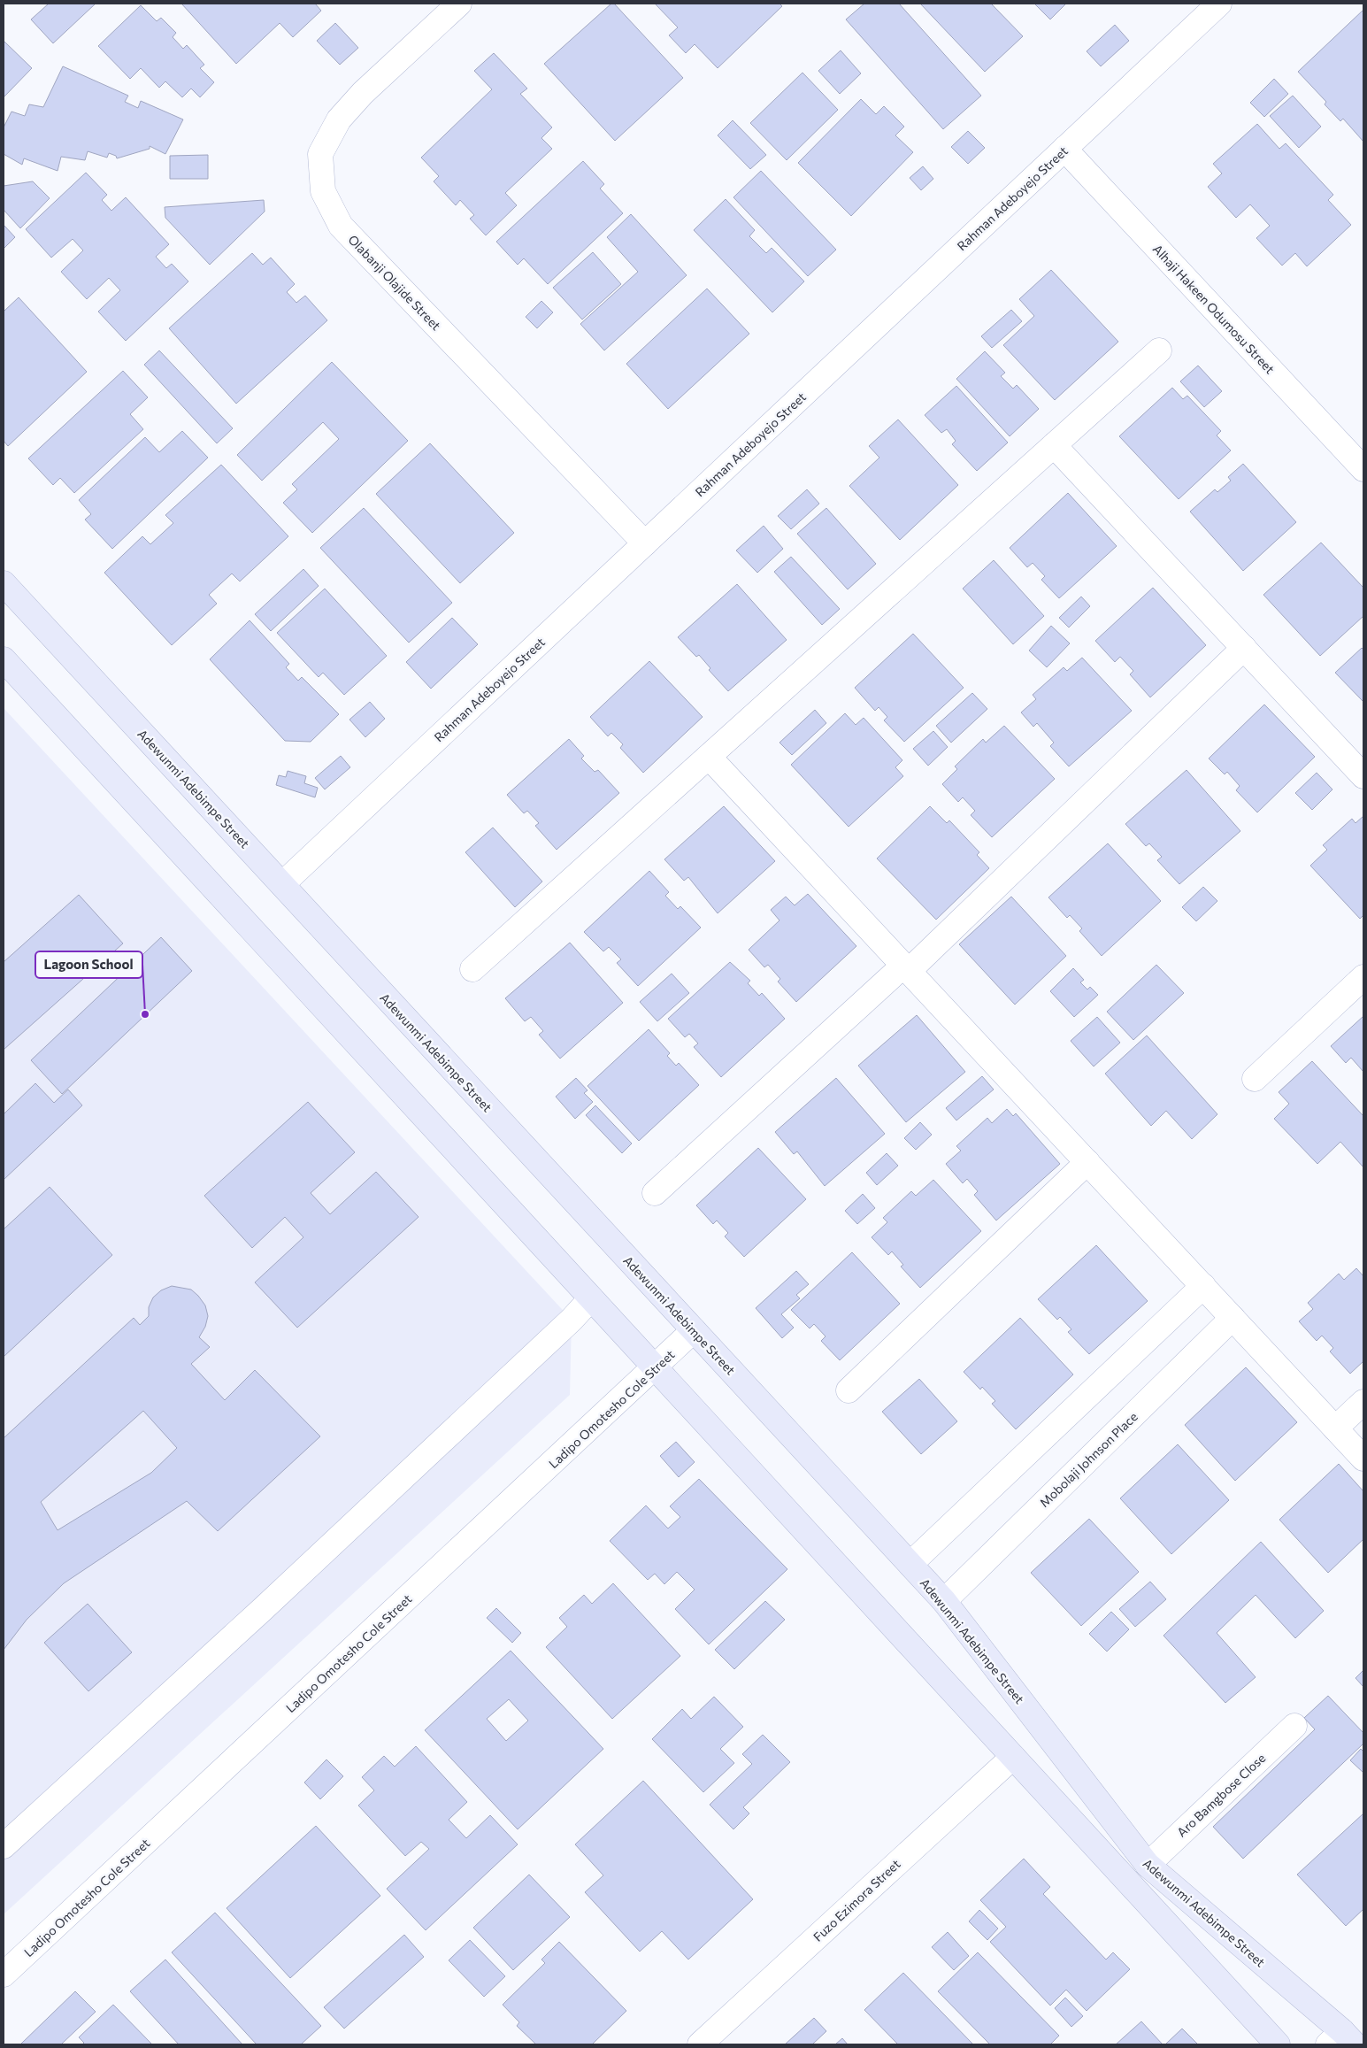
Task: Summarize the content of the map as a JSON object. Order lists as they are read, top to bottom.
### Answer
{
  "streets": {
    "main road": ["Adewunmi Adebimpe Street"],
    "street": [
      "Rahman Adeboyejo Street",
      "Olabanji Olajide Street",
      "Alhaji Hakeen Odumosu Street",
      "Ladipo Omotesho Cole Street",
      "Mobolaji Johnson Place",
      "Aro Bamgbose Close",
      "Fuzo Ezimora Street"
    ]
  },
  "crossings": [
    ["Rahman Adeboyejo Street", "Olabanji Olajide Street"],
    ["Rahman Adeboyejo Street", "Alhaji Hakeen Odumosu Street"],
    ["Rahman Adeboyejo Street", "Adewunmi Adebimpe Street"],
    ["Adewunmi Adebimpe Street", "Ladipo Omotesho Cole Street"],
    ["Adewunmi Adebimpe Street", "Mobolaji Johnson Place"],
    ["Adewunmi Adebimpe Street", "Aro Bamgbose Close"]
  ],
  "places": ["Lagoon School"]
}
